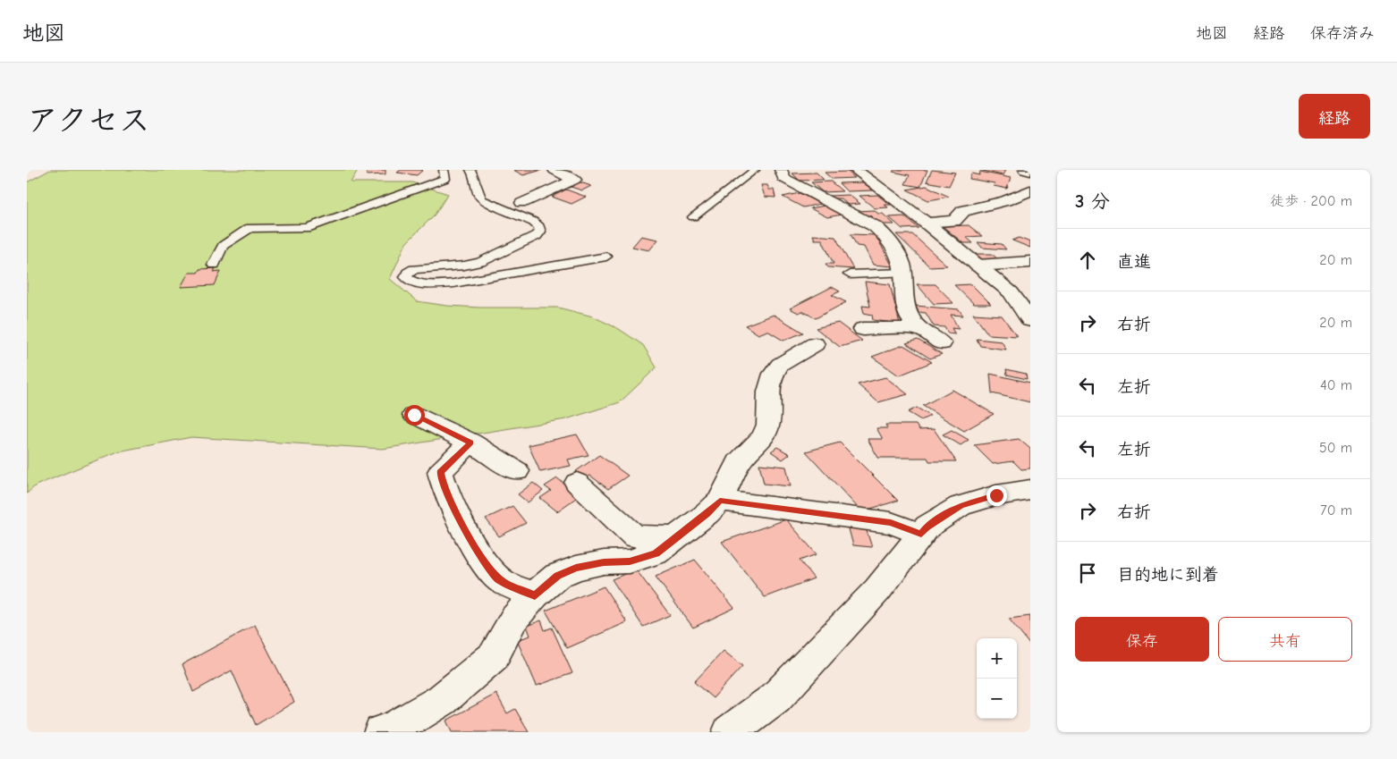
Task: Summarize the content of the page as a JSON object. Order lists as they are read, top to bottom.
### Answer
{
  "page": {
    "header": "地図",
    "nav": ["地図", "経路", "保存済み"],
    "title": "アクセス",
    "buttons": [
      "経路",
      ["保存", "共有"]
    ],
    "heading": ["3 分", "徒歩 · 200 m"],
    "list": [
      ["直進", "20 m"],
      ["右折", "20 m"],
      ["左折", "40 m"],
      ["左折", "50 m"],
      ["右折", "70 m"],
      "目的地に到着"
    ],
    "map_buttons": ["+", "−"]
  }
}
